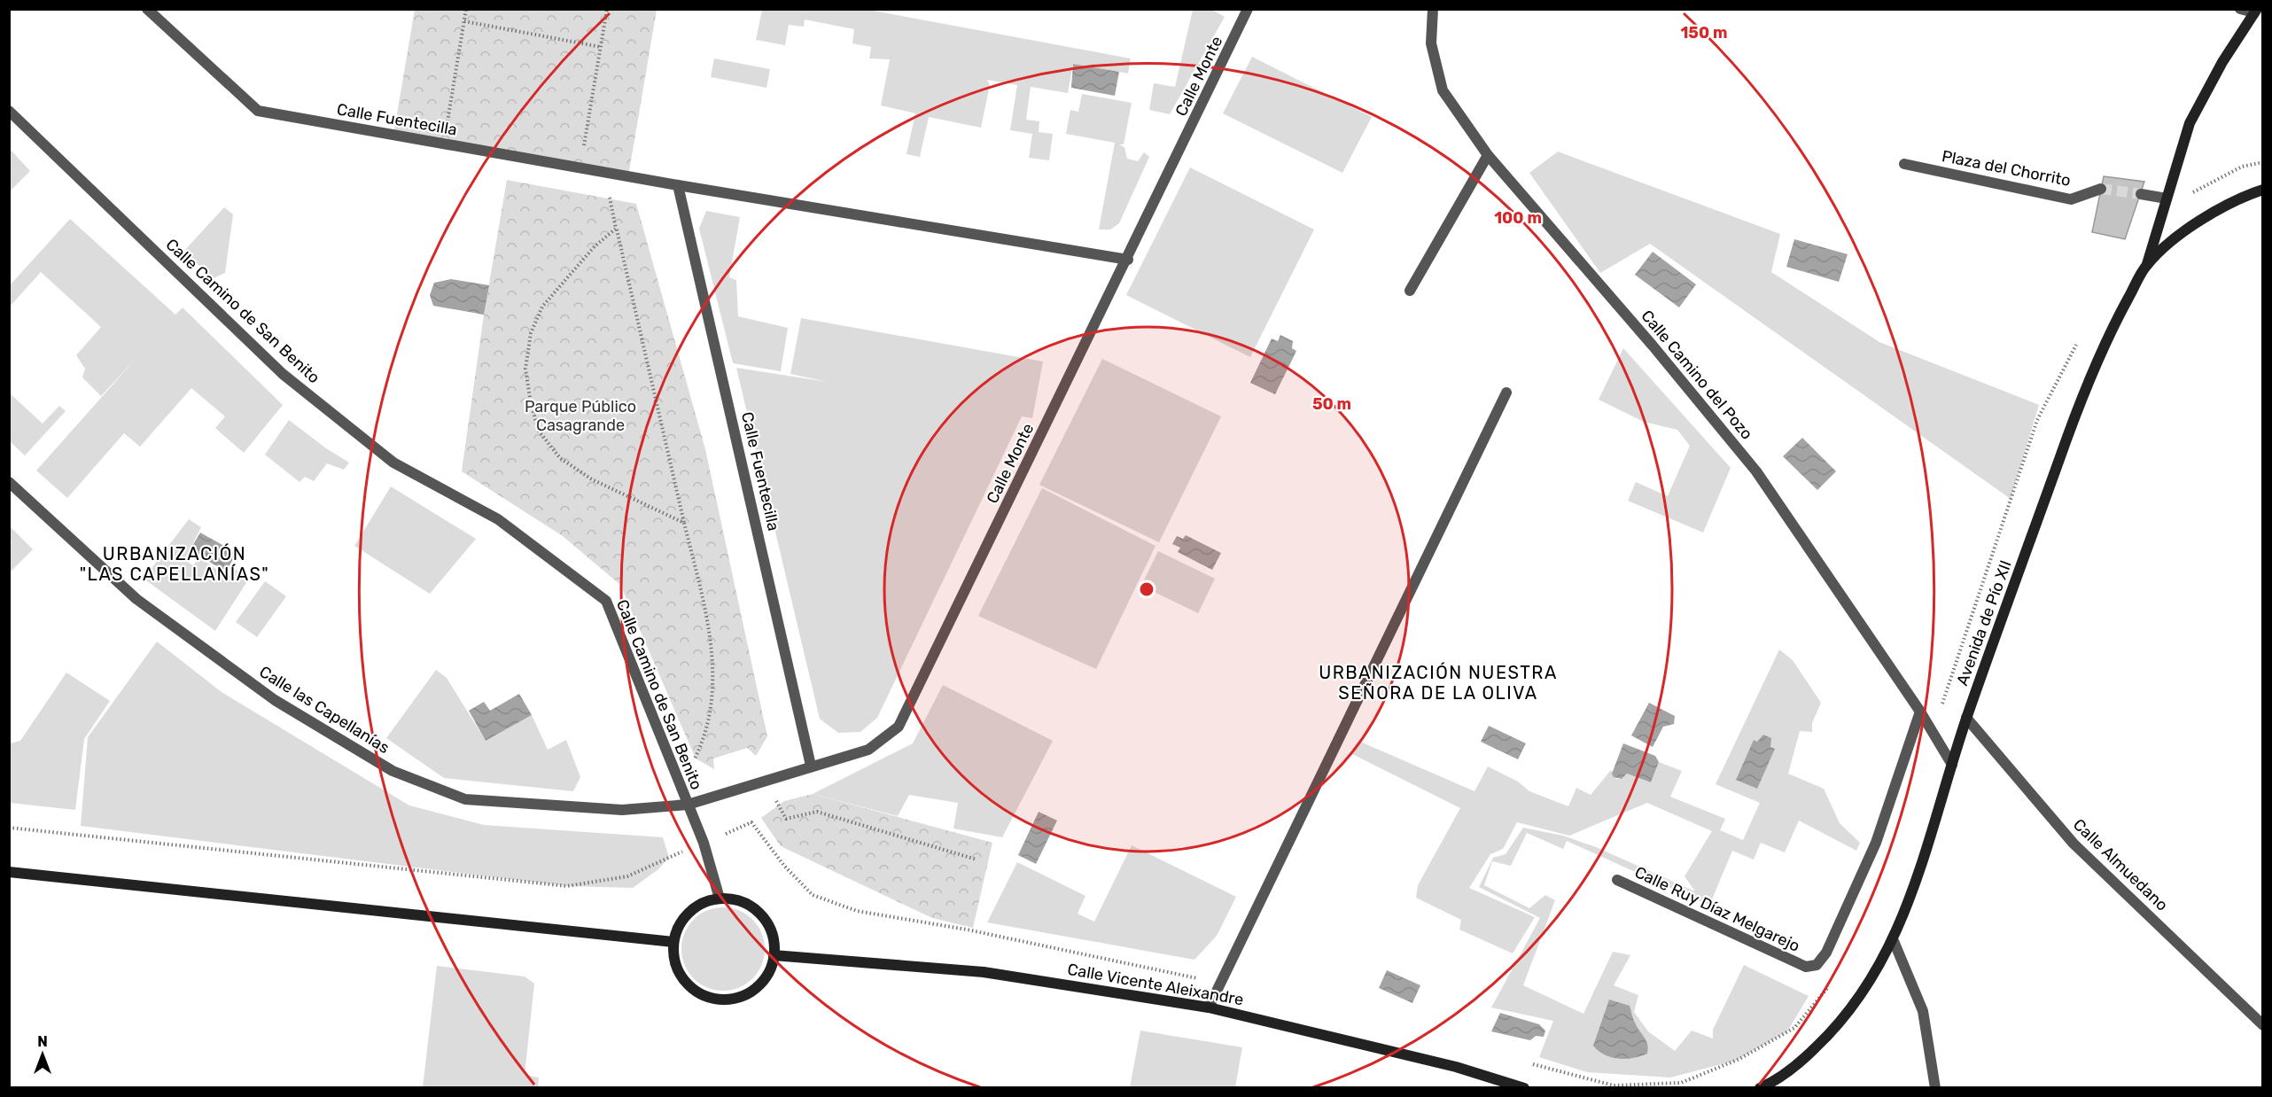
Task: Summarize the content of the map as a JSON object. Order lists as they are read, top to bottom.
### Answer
{
  "streets": {
    "main road": ["Avenida de Pío XII", "Calle Vicente Aleixandre"],
    "street": [
      "Calle Monte",
      "Calle Fuentecilla",
      "Plaza del Chorrito",
      "Calle Camino de San Benito",
      "Calle Camino del Pozo",
      "Calle las Capellanías",
      "Calle Almuedano",
      "Calle Ruy Díaz Melgarejo"
    ]
  },
  "crossings": [
    ["Calle Monte", "Calle Fuentecilla"],
    ["Calle Monte", "Calle Camino de San Benito"],
    ["Calle Monte", "Calle las Capellanías"],
    ["Calle Camino de San Benito", "Calle las Capellanías"],
    ["Calle Camino de San Benito", "Calle Vicente Aleixandre"],
    ["Calle Camino del Pozo", "Avenida de Pío XII"],
    ["Calle Camino del Pozo", "Calle Ruy Díaz Melgarejo"],
    ["Avenida de Pío XII", "Calle Almuedano"]
  ],
  "districts": ["URBANIZACIÓN \"LAS CAPELLANÍAS\"", "URBANIZACIÓN NUESTRA SEÑORA DE LA OLIVA"],
  "parks": ["Parque Público Casagrande"],
  "north": "top",
  "rings": ["150 m", "100 m", "50 m"]
}
